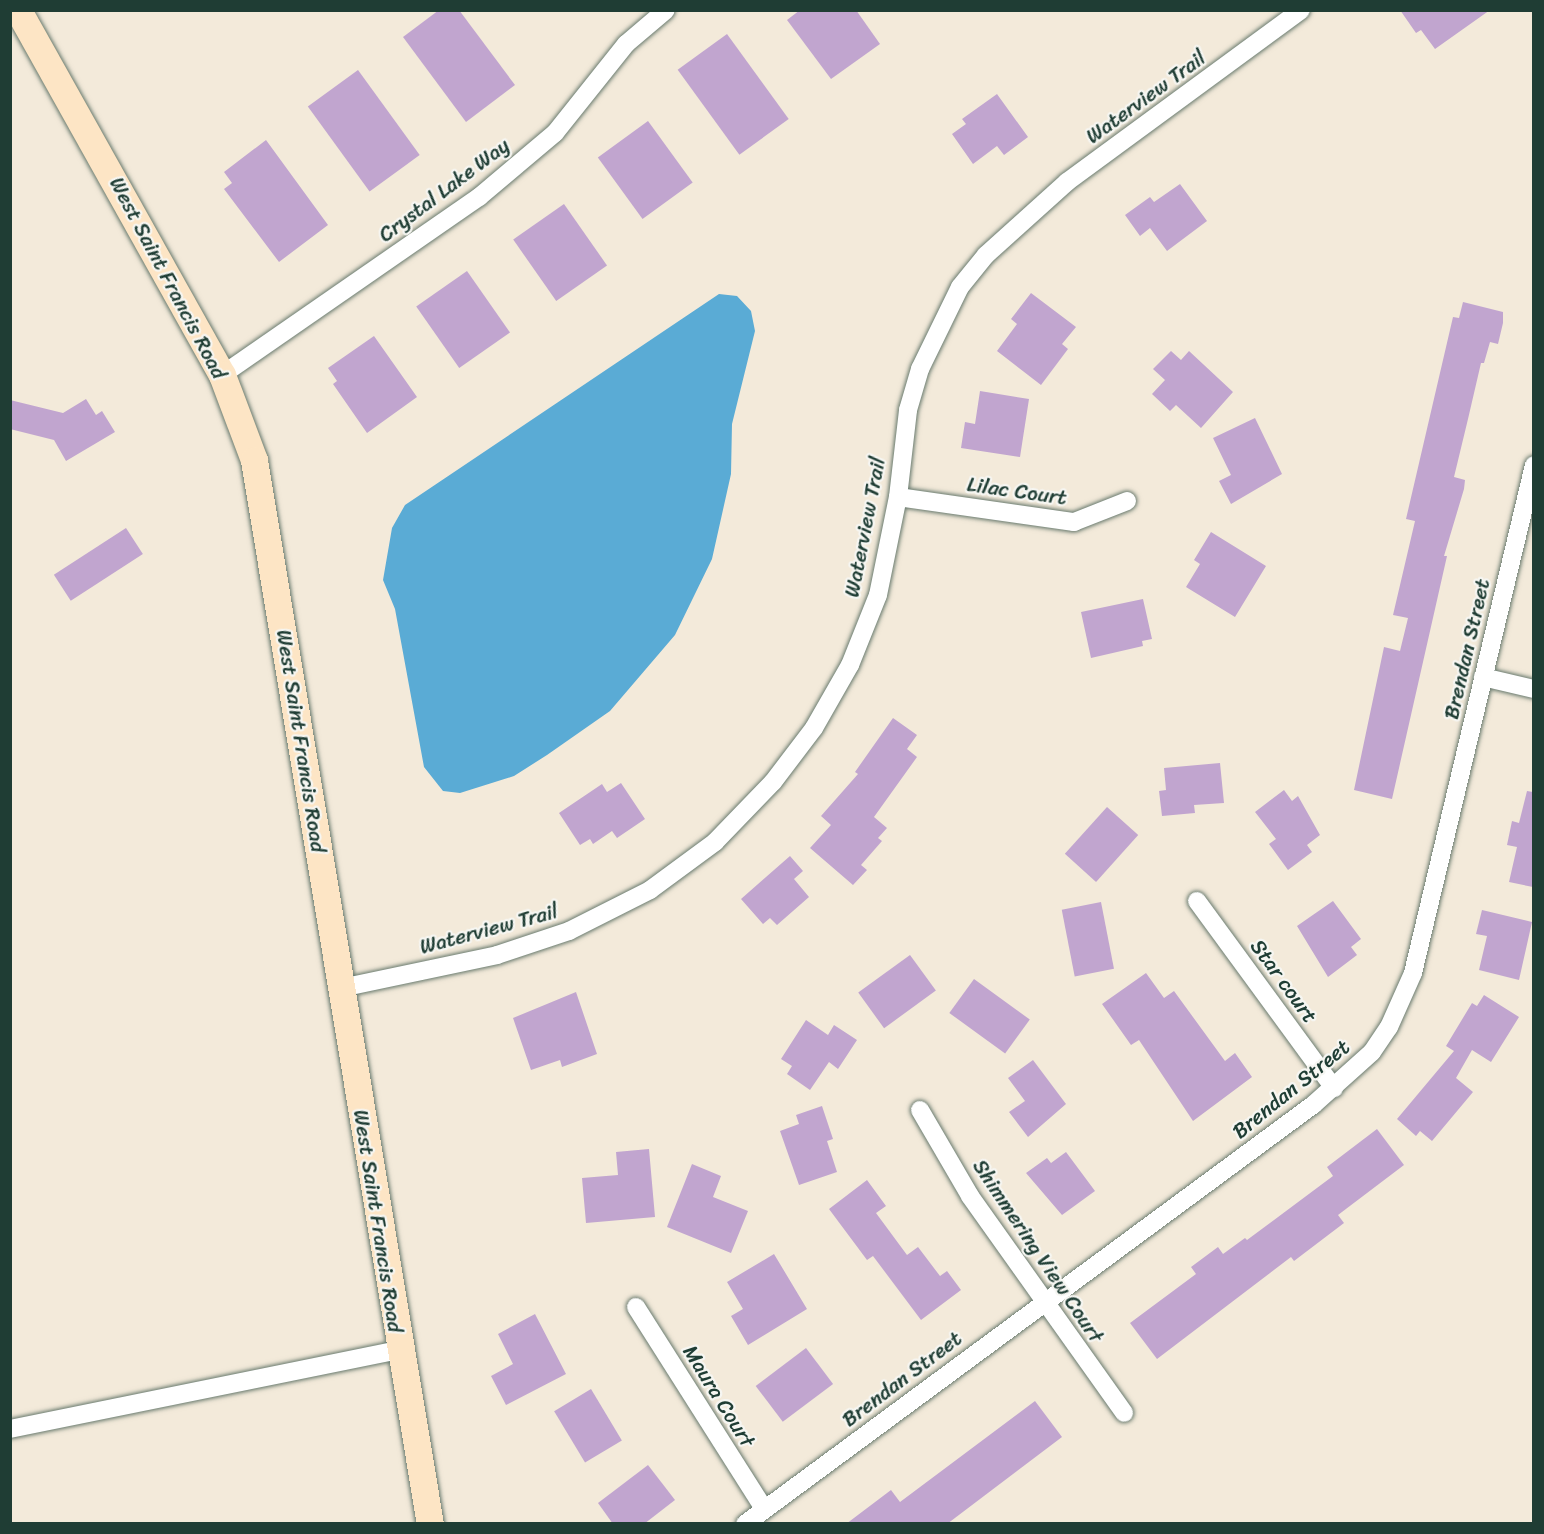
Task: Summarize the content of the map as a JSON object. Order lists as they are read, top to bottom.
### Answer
{
  "streets": {
    "street": [
      "Waterview Trail",
      "Crystal Lake Way",
      "West Saint Francis Road",
      "Lilac Court",
      "Brendan Street",
      "Star court",
      "Shimmering View Court",
      "Maura Court"
    ]
  },
  "crossings": [
    ["Waterview Trail", "West Saint Francis Road"],
    ["Waterview Trail", "Lilac Court"],
    ["Crystal Lake Way", "West Saint Francis Road"],
    ["Brendan Street", "Star court"],
    ["Brendan Street", "Shimmering View Court"],
    ["Brendan Street", "Maura Court"]
  ]
}
